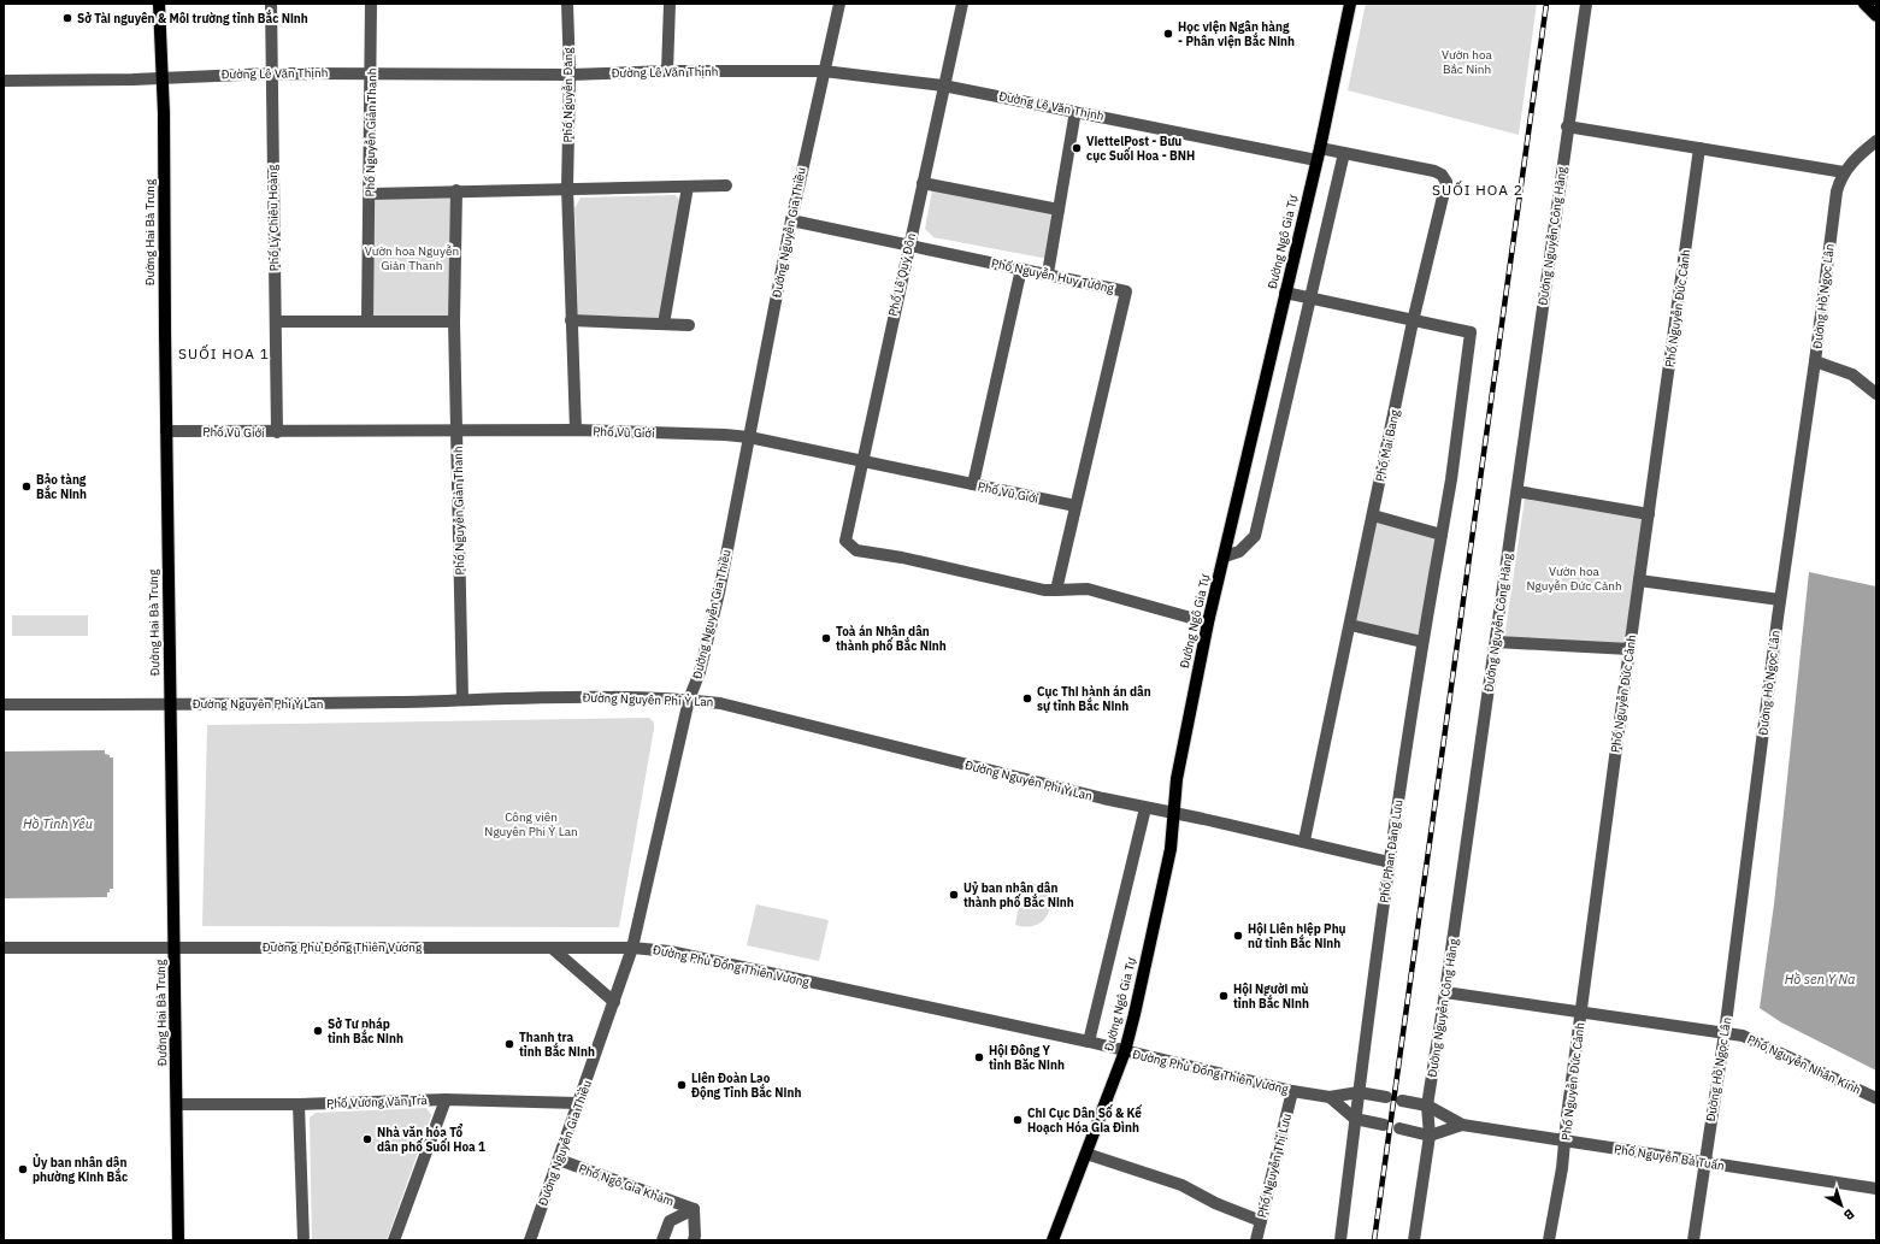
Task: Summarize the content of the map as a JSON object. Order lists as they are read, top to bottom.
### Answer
{
  "streets": {
    "main road": ["Đường Hai Bà Trưng", "Đường Ngô Gia Tự"],
    "street": [
      "Đường Lê Văn Thịnh",
      "Phố Nguyễn Đăng",
      "Phố Nguyễn Giản Thanh",
      "Phố Lý Chiêu Hoàng",
      "Đường Nguyễn Gia Thiều",
      "Đường Nguyễn Công Hãng",
      "Phố Lê Quý Đôn",
      "Phố Nguyễn Huy Tưởng",
      "Đường Hồ Ngọc Lân",
      "Phố Nguyễn Đức Cảnh",
      "Phố Vũ Giới",
      "Phố Mai Bang",
      "Đường Nguyên Phi Ỷ Lan",
      "Phố Phan Đăng Lưu",
      "Đường Phù Đổng Thiên Vương",
      "Phố Nguyễn Nhân Kính",
      "Phố Vương Văn Trà",
      "Phố Nguyễn Bá Tuấn",
      "Phố Nguyễn Thị Lưu",
      "Phố Ngô Gia Khảm"
    ]
  },
  "crossings": [
    ["Đường Lê Văn Thịnh", "Phố Nguyễn Đăng"],
    ["Đường Lê Văn Thịnh", "Phố Nguyễn Giản Thanh"],
    ["Đường Lê Văn Thịnh", "Phố Lý Chiêu Hoàng"],
    ["Đường Lê Văn Thịnh", "Đường Hai Bà Trưng"],
    ["Đường Lê Văn Thịnh", "Đường Nguyễn Gia Thiều"],
    ["Đường Lê Văn Thịnh", "Đường Ngô Gia Tự"],
    ["Đường Lê Văn Thịnh", "Phố Lê Quý Đôn"],
    ["Đường Lê Văn Thịnh", "Phố Mai Bang"],
    ["Phố Nguyễn Đăng", "Phố Vũ Giới"],
    ["Phố Nguyễn Giản Thanh", "Phố Vũ Giới"],
    ["Phố Nguyễn Giản Thanh", "Đường Nguyên Phi Ỷ Lan"],
    ["Phố Lý Chiêu Hoàng", "Phố Vũ Giới"],
    ["Đường Hai Bà Trưng", "Phố Vũ Giới"],
    ["Đường Hai Bà Trưng", "Đường Nguyên Phi Ỷ Lan"],
    ["Đường Hai Bà Trưng", "Đường Phù Đổng Thiên Vương"],
    ["Đường Hai Bà Trưng", "Phố Vương Văn Trà"],
    ["Đường Nguyễn Gia Thiều", "Phố Nguyễn Huy Tưởng"],
    ["Đường Nguyễn Gia Thiều", "Phố Vũ Giới"],
    ["Đường Nguyễn Gia Thiều", "Đường Nguyên Phi Ỷ Lan"],
    ["Đường Nguyễn Gia Thiều", "Đường Phù Đổng Thiên Vương"],
    ["Đường Nguyễn Gia Thiều", "Phố Vương Văn Trà"],
    ["Đường Nguyễn Gia Thiều", "Phố Ngô Gia Khảm"],
    ["Đường Nguyễn Công Hãng", "Phố Nguyễn Nhân Kính"],
    ["Đường Ngô Gia Tự", "Phố Mai Bang"],
    ["Đường Ngô Gia Tự", "Đường Nguyên Phi Ỷ Lan"],
    ["Đường Ngô Gia Tự", "Đường Phù Đổng Thiên Vương"],
    ["Phố Lê Quý Đôn", "Phố Nguyễn Huy Tưởng"],
    ["Phố Lê Quý Đôn", "Phố Vũ Giới"],
    ["Phố Nguyễn Huy Tưởng", "Phố Vũ Giới"],
    ["Đường Hồ Ngọc Lân", "Phố Nguyễn Nhân Kính"],
    ["Đường Hồ Ngọc Lân", "Phố Nguyễn Bá Tuấn"],
    ["Phố Nguyễn Đức Cảnh", "Phố Nguyễn Nhân Kính"],
    ["Phố Nguyễn Đức Cảnh", "Phố Nguyễn Bá Tuấn"],
    ["Phố Mai Bang", "Đường Nguyên Phi Ỷ Lan"],
    ["Phố Mai Bang", "Phố Phan Đăng Lưu"],
    ["Đường Nguyên Phi Ỷ Lan", "Phố Phan Đăng Lưu"],
    ["Phố Phan Đăng Lưu", "Đường Phù Đổng Thiên Vương"],
    ["Đường Phù Đổng Thiên Vương", "Phố Nguyễn Thị Lưu"]
  ],
  "districts": ["SUỐI HOA 2", "SUỐI HOA 1"],
  "water": ["Hồ Tình Yêu", "Hồ sen Y Na"],
  "parks": [
    "Vườn hoa Bắc Ninh",
    "Vườn hoa Nguyễn Giản Thanh",
    "Vườn hoa Nguyễn Đức Cảnh",
    "Công viên Nguyên Phi Ỷ Lan"
  ],
  "places": [
    "Sở Tài nguyên & Môi trường tỉnh Bắc Ninh",
    "Học viện Ngân hàng - Phân viện Bắc Ninh",
    "ViettelPost - Bưu cục Suối Hoa - BNH",
    "Bảo tàng Bắc Ninh",
    "Toà án Nhân dân thành phố Bắc Ninh",
    "Cục Thi hành án dân sự tỉnh Bắc Ninh",
    "Uỷ ban nhân dân thành phố Bắc Ninh",
    "Hội Liên hiệp Phụ nữ tỉnh Bắc Ninh",
    "Hội Người mù tỉnh Bắc Ninh",
    "Sở Tư pháp tỉnh Bắc Ninh",
    "Thanh tra tỉnh Bắc Ninh",
    "Hội Đông Y tỉnh Băc Ninh",
    "Liên Đoàn Lao Động Tỉnh Bắc Ninh",
    "Chi Cục Dân Số & Kế Hoạch Hóa Gia Đình",
    "Nhà văn hóa Tổ dân phố Suối Hoa 1",
    "Ủy ban nhân dân phường Kinh Bắc"
  ],
  "north": "bottom right"
}
